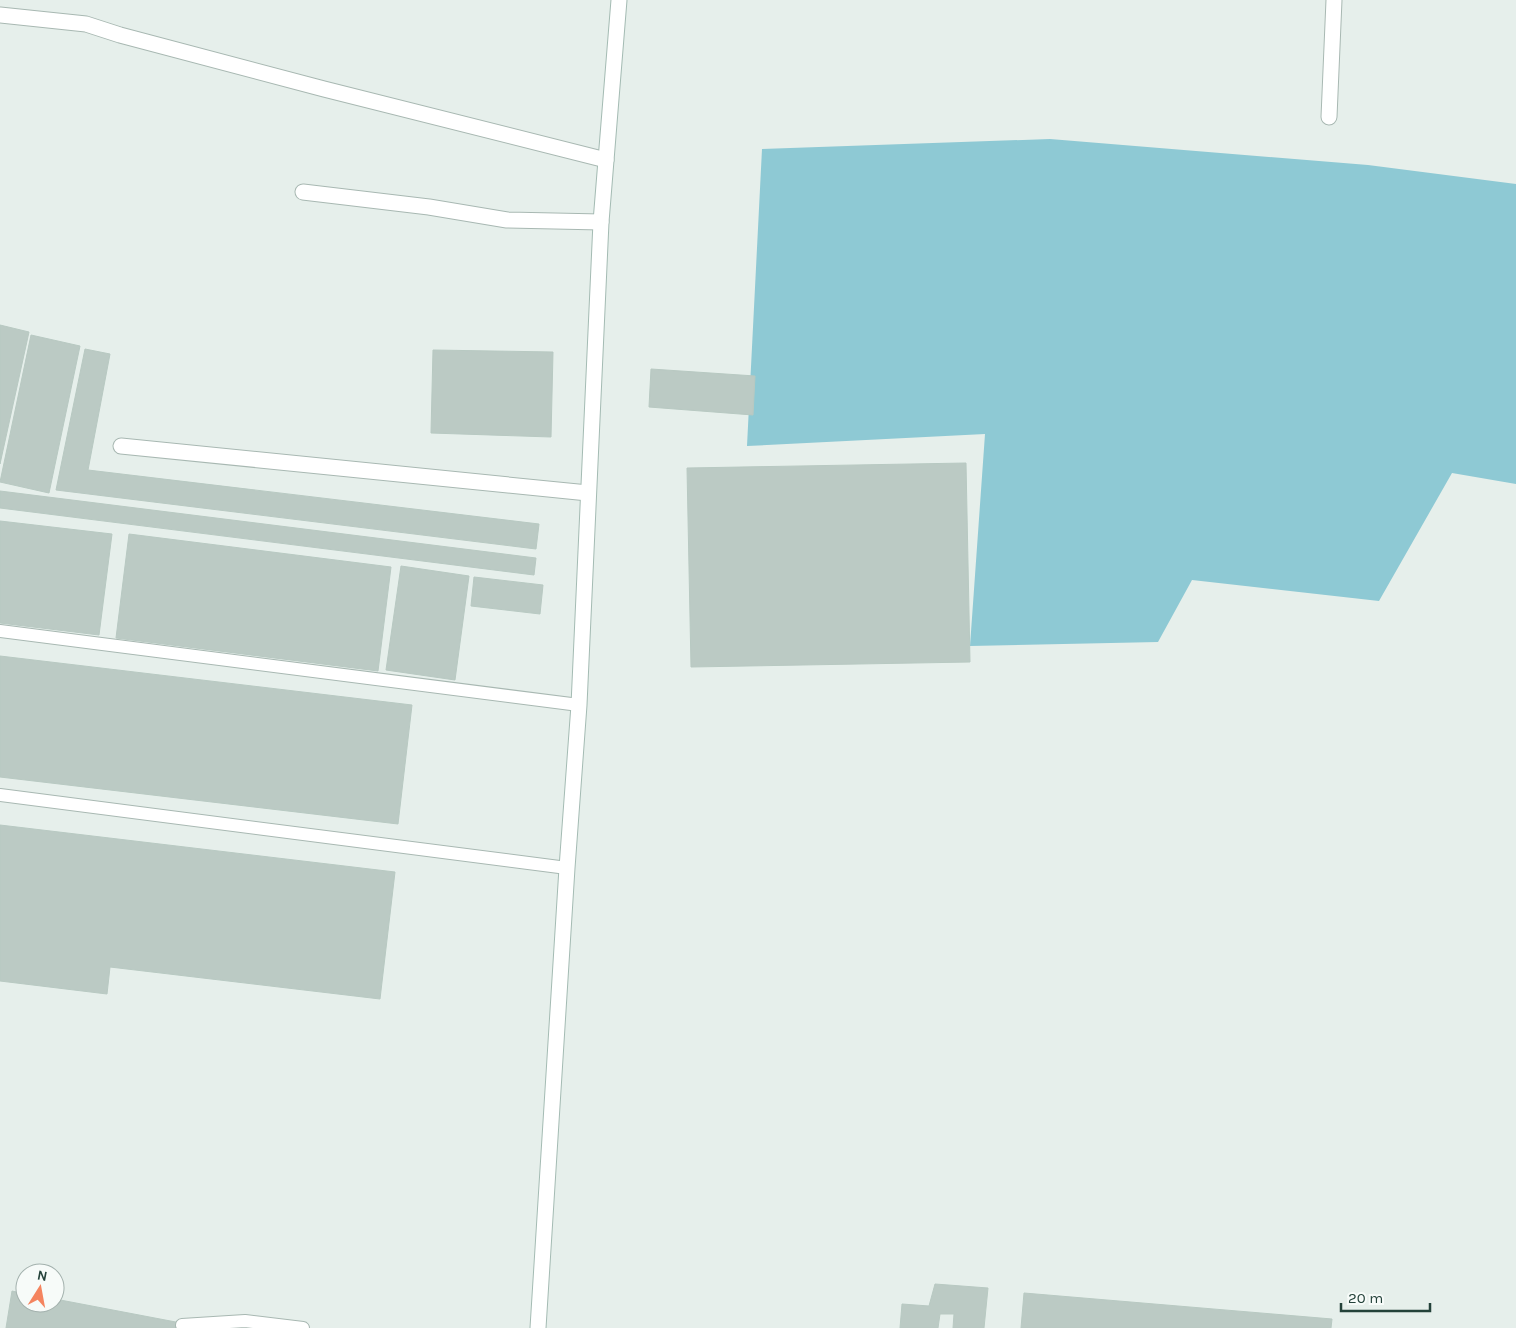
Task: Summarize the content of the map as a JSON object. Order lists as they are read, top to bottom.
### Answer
{
  "scale_bar": "20 m",
  "north": "top"
}
